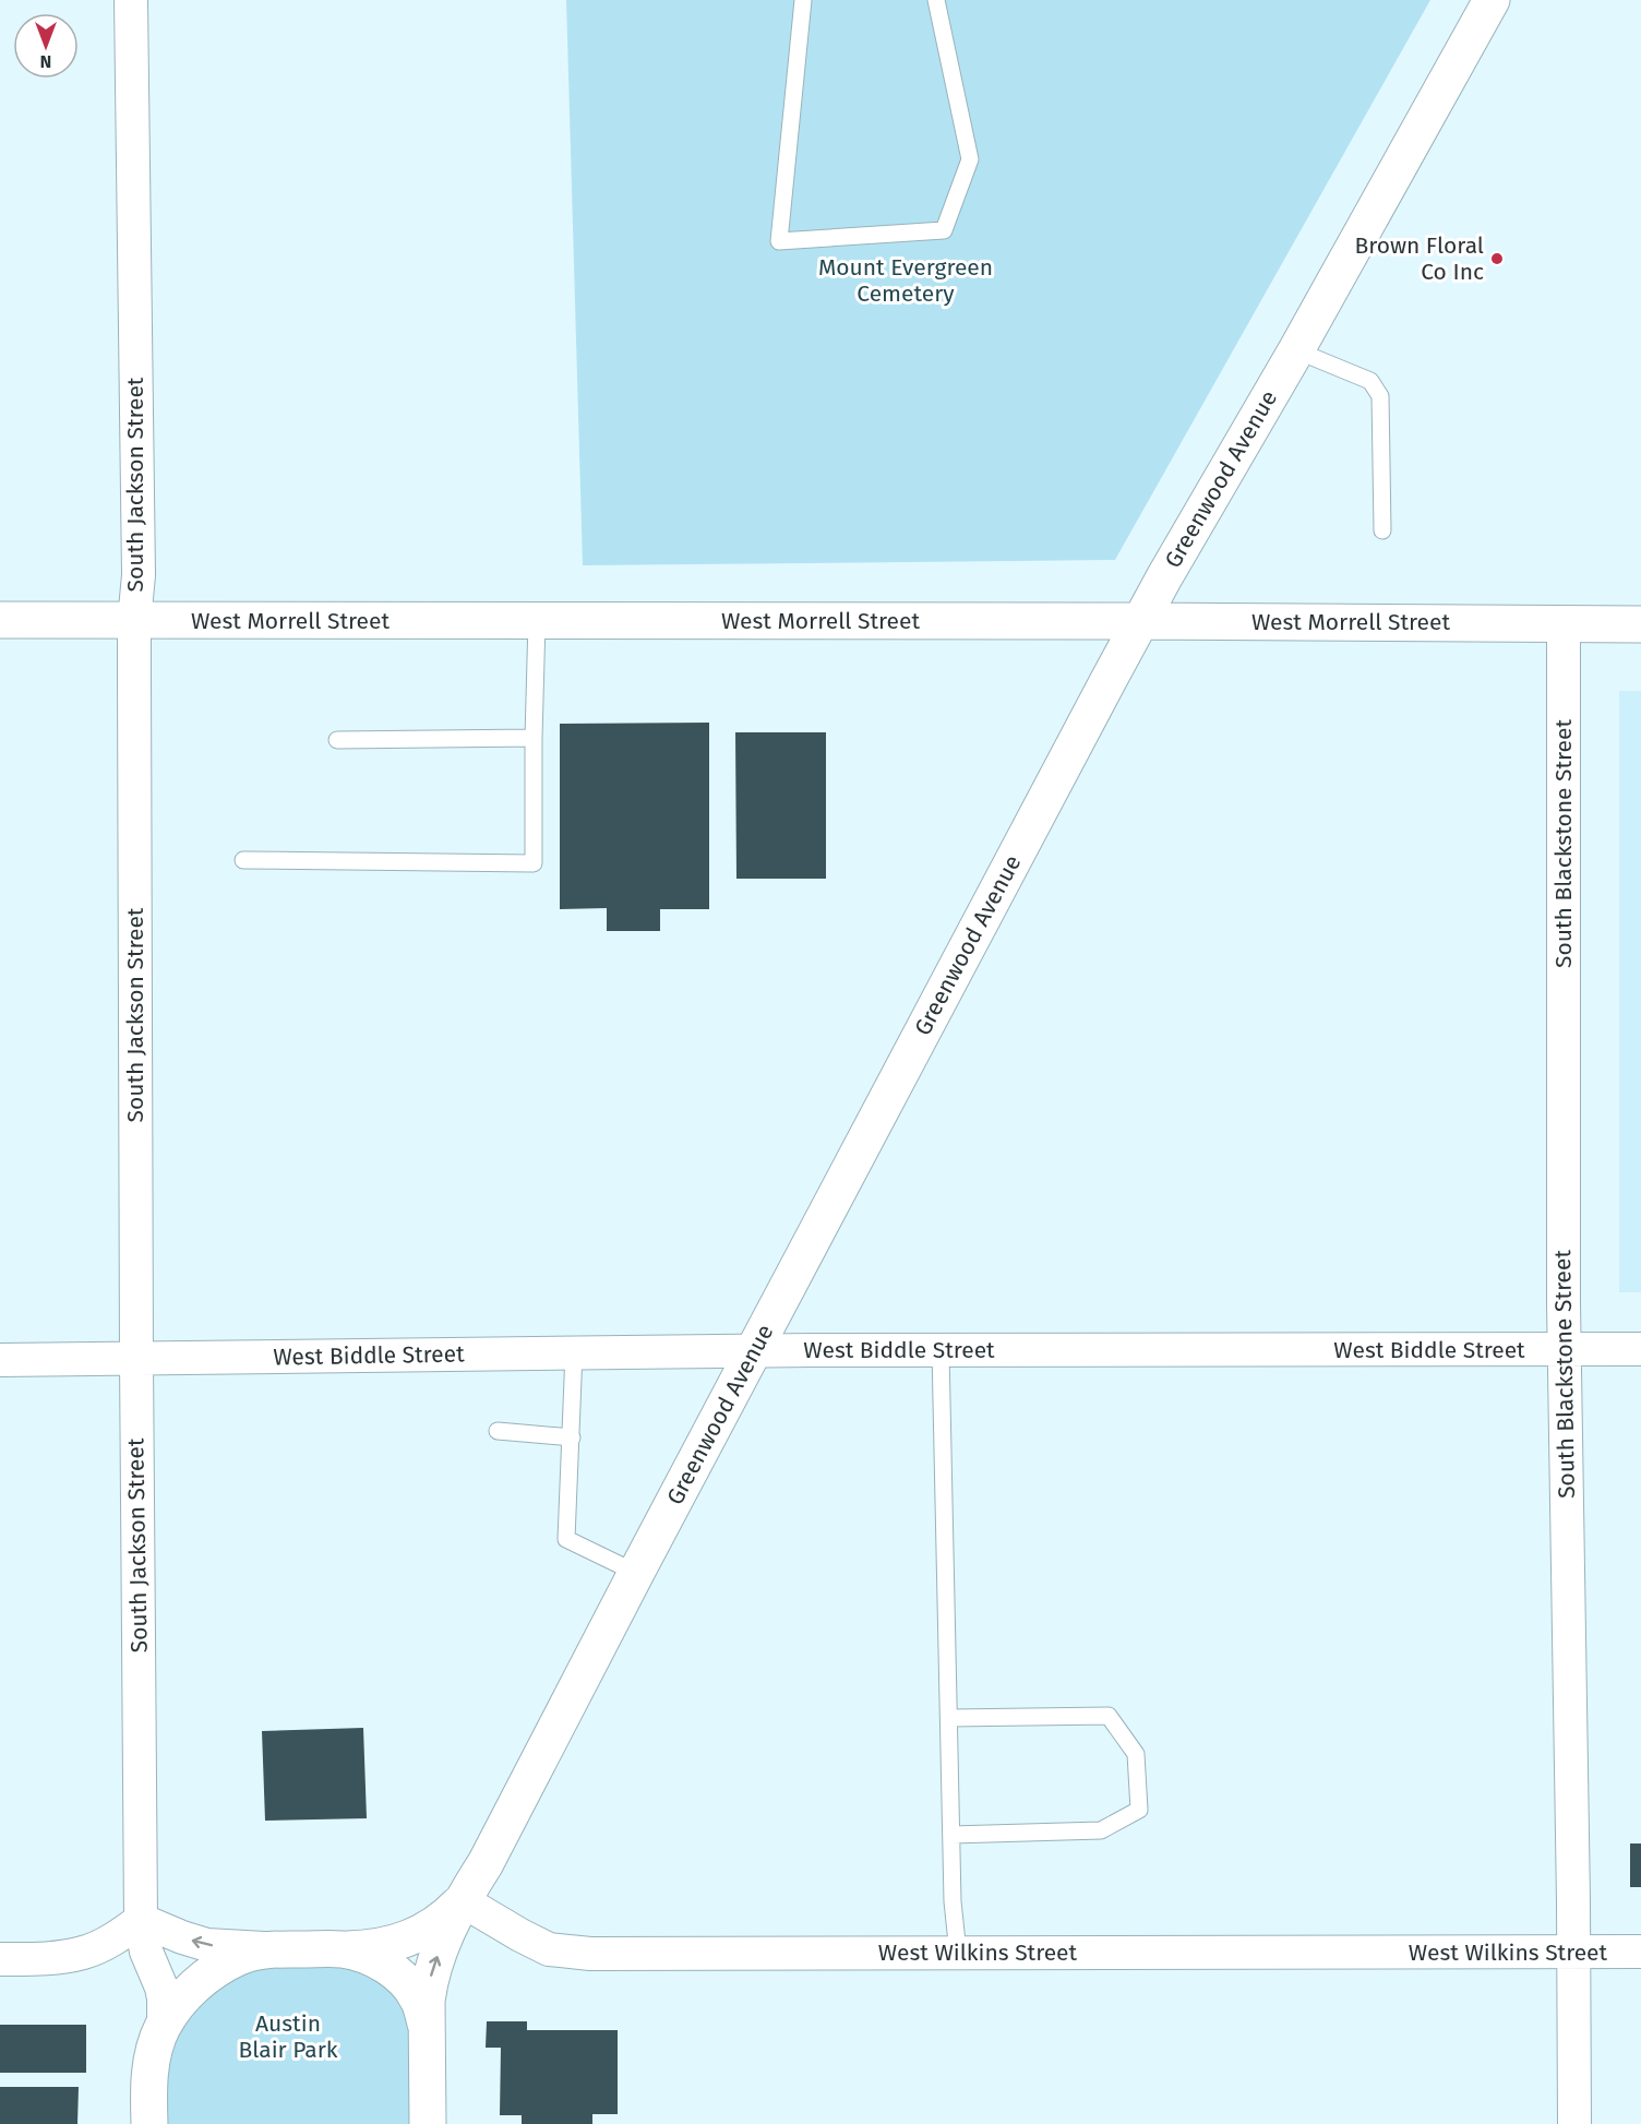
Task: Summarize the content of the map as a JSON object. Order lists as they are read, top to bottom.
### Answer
{
  "streets": {
    "street": [
      "Greenwood Avenue",
      "South Jackson Street",
      "West Morrell Street",
      "South Blackstone Street",
      "West Biddle Street",
      "West Wilkins Street"
    ]
  },
  "crossings": [
    ["Greenwood Avenue", "West Morrell Street"],
    ["Greenwood Avenue", "West Biddle Street"],
    ["Greenwood Avenue", "West Wilkins Street"],
    ["South Jackson Street", "West Morrell Street"],
    ["South Jackson Street", "West Biddle Street"],
    ["West Morrell Street", "South Blackstone Street"],
    ["South Blackstone Street", "West Biddle Street"],
    ["South Blackstone Street", "West Wilkins Street"]
  ],
  "parks": ["Mount Evergreen Cemetery", "Austin Blair Park"],
  "places": ["Brown Floral Co Inc"],
  "north": "bottom"
}
